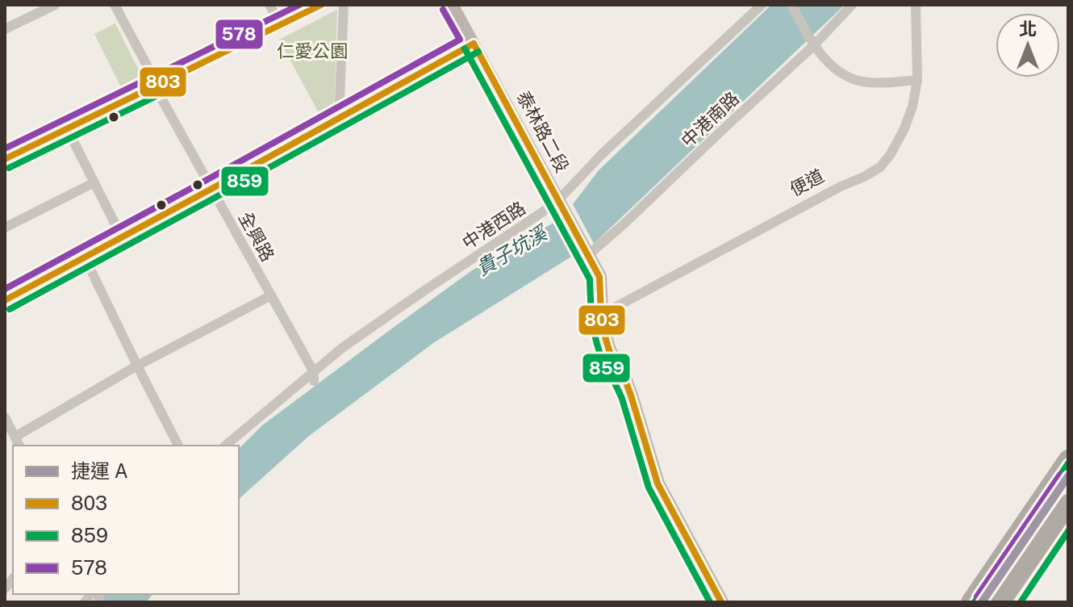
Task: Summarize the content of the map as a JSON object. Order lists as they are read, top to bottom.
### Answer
{
  "streets": {
    "main road": ["泰林路二段"],
    "street": [
      "中港南路",
      "便道",
      "中港西路",
      "全興路"
    ]
  },
  "crossings": [
    ["中港南路", "泰林路二段"],
    ["泰林路二段", "便道"],
    ["泰林路二段", "中港西路"],
    ["中港西路", "全興路"]
  ],
  "water": ["貴子坑溪"],
  "parks": ["仁愛公園"],
  "lines": [
    "transit line 803",
    "transit line 578",
    "transit line 859",
    "metro line A"
  ],
  "legend": [
    "捷運 A",
    "803",
    "859",
    "578"
  ],
  "north": "top"
}
